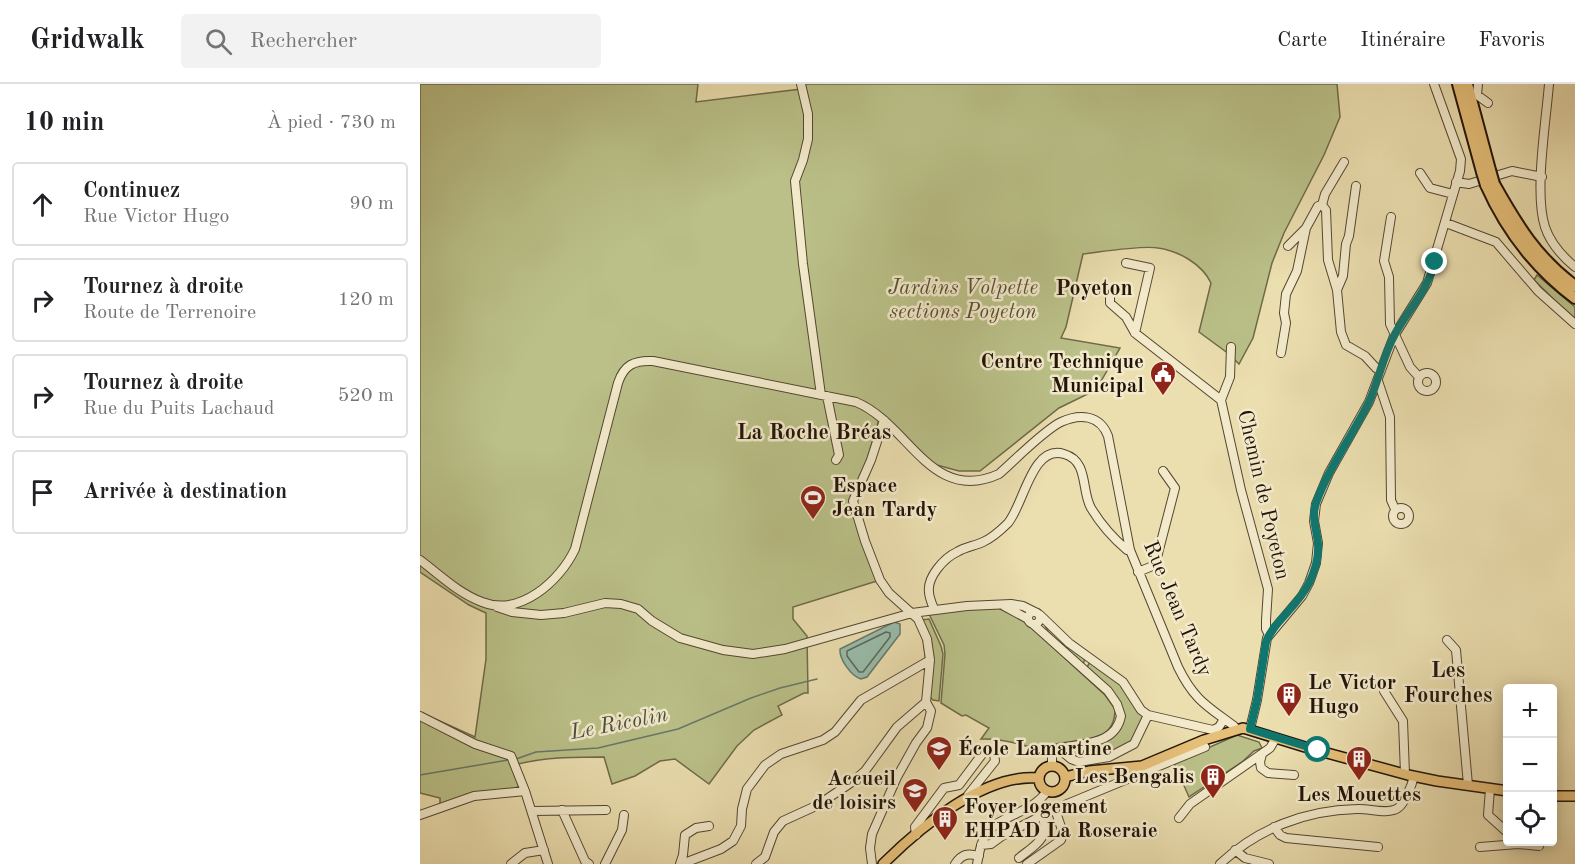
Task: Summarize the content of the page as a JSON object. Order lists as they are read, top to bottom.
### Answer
{
  "streets": {
    "street": ["Chemin de Poyeton", "Rue Jean Tardy"]
  },
  "districts": ["Poyeton", "La Roche Bréas", "Les Fourches"],
  "water": ["Le Ricolin"],
  "parks": ["Jardins Volpette sections Poyeton"],
  "places": {
    "public building": ["Centre Technique Municipal"],
    "sports": ["Espace Jean Tardy"],
    "building": [
      "Le Victor Hugo",
      "Les Mouettes",
      "Les Bengalis",
      "Foyer logement EHPAD La Roseraie"
    ],
    "school or university": ["École Lamartine", "Accueil de loisirs"]
  },
  "page": {
    "header": "Gridwalk",
    "search": "Rechercher",
    "nav": ["Carte", "Itinéraire", "Favoris"],
    "heading": ["10 min", "À pied · 730 m"],
    "list": [
      ["Continuez", "Rue Victor Hugo", "90 m"],
      ["Tournez à droite", "Route de Terrenoire", "120 m"],
      ["Tournez à droite", "Rue du Puits Lachaud", "520 m"],
      "Arrivée à destination"
    ],
    "map_buttons": ["+", "−"]
  }
}
